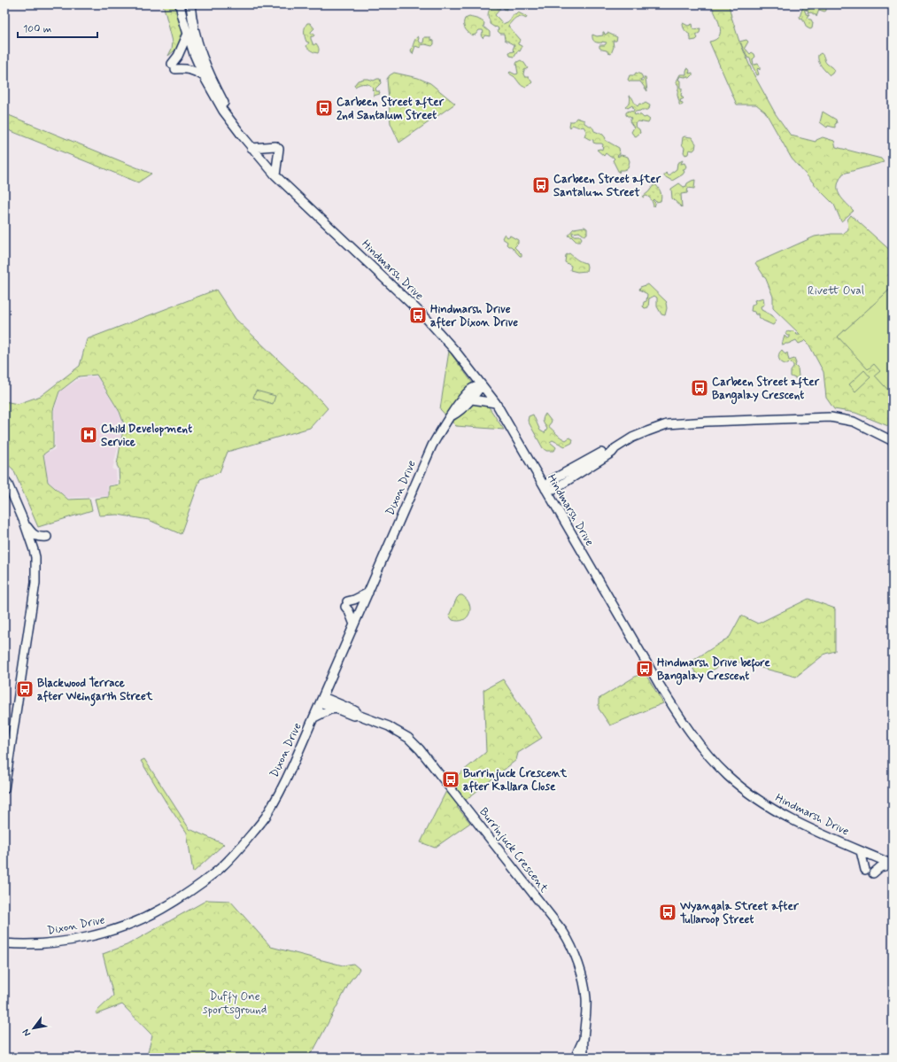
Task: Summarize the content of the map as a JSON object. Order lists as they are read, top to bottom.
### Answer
{
  "streets": {
    "main road": ["Hindmarsh Drive", "Dixon Drive", "Burrinjuck Crescent"]
  },
  "crossings": [
    ["Hindmarsh Drive", "Dixon Drive"],
    ["Dixon Drive", "Burrinjuck Crescent"]
  ],
  "parks": ["Rivett Oval", "Duffy One sportsground"],
  "places": {
    "bus stop": [
      "Carbeen Street after 2nd Santalum Street",
      "Carbeen Street after Santalum Street",
      "Hindmarsh Drive after Dixon Drive",
      "Carbeen Street after Bangalay Crescent",
      "Hindmarsh Drive before Bangalay Crescent",
      "Blackwood Terrace after Weingarth Street",
      "Burrinjuck Crescent after Kallara Close",
      "Wyangala Street after Tullaroop Street"
    ],
    "hospital": ["Child Development Service"]
  },
  "scale_bar": "100 m",
  "north": "bottom left"
}
